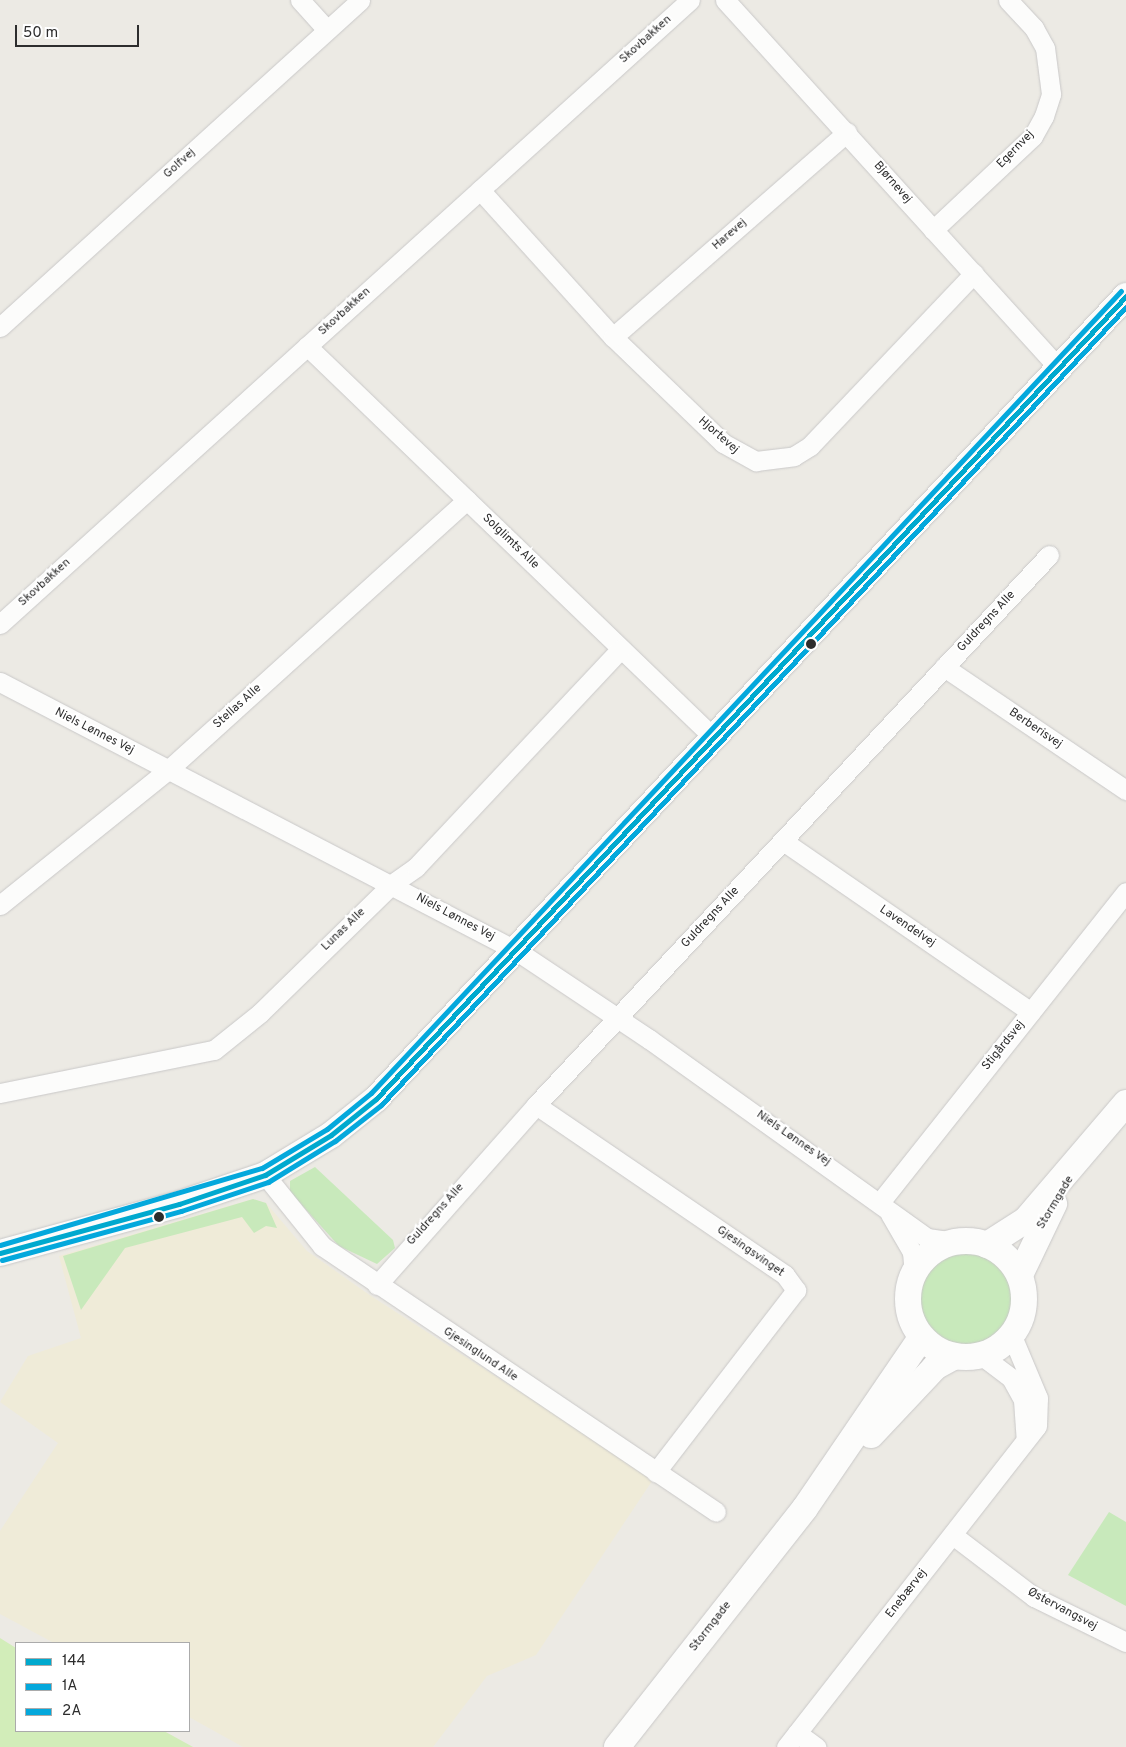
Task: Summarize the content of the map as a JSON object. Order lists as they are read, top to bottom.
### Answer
{
  "streets": {
    "street": [
      "Skovbakken",
      "Egernvej",
      "Golfvej",
      "Bjørnevej",
      "Harevej",
      "Hjortevej",
      "Solglimts Alle",
      "Guldregns Alle",
      "Stellas Alle",
      "Berberisvej",
      "Niels Lønnes Vej",
      "Lavendelvej",
      "Lunas Alle",
      "Stigårdsvej",
      "Stormgade",
      "Gjesingsvinget",
      "Gjesinglund Alle",
      "Enebærvej",
      "Østervangsvej"
    ]
  },
  "crossings": [
    ["Skovbakken", "Hjortevej"],
    ["Skovbakken", "Solglimts Alle"],
    ["Egernvej", "Bjørnevej"],
    ["Bjørnevej", "Harevej"],
    ["Bjørnevej", "Hjortevej"],
    ["Harevej", "Hjortevej"],
    ["Solglimts Alle", "Stellas Alle"],
    ["Solglimts Alle", "Lunas Alle"],
    ["Guldregns Alle", "Berberisvej"],
    ["Guldregns Alle", "Niels Lønnes Vej"],
    ["Guldregns Alle", "Lavendelvej"],
    ["Guldregns Alle", "Gjesingsvinget"],
    ["Guldregns Alle", "Gjesinglund Alle"],
    ["Stellas Alle", "Niels Lønnes Vej"],
    ["Niels Lønnes Vej", "Lunas Alle"],
    ["Niels Lønnes Vej", "Stigårdsvej"],
    ["Niels Lønnes Vej", "Stormgade"],
    ["Niels Lønnes Vej", "Enebærvej"],
    ["Lavendelvej", "Stigårdsvej"],
    ["Stormgade", "Enebærvej"],
    ["Gjesingsvinget", "Gjesinglund Alle"],
    ["Enebærvej", "Østervangsvej"]
  ],
  "lines": ["transit line 2A", "transit line 144", "transit line 1A"],
  "legend": ["144", "1A", "2A"],
  "scale_bar": "50 m"
}
